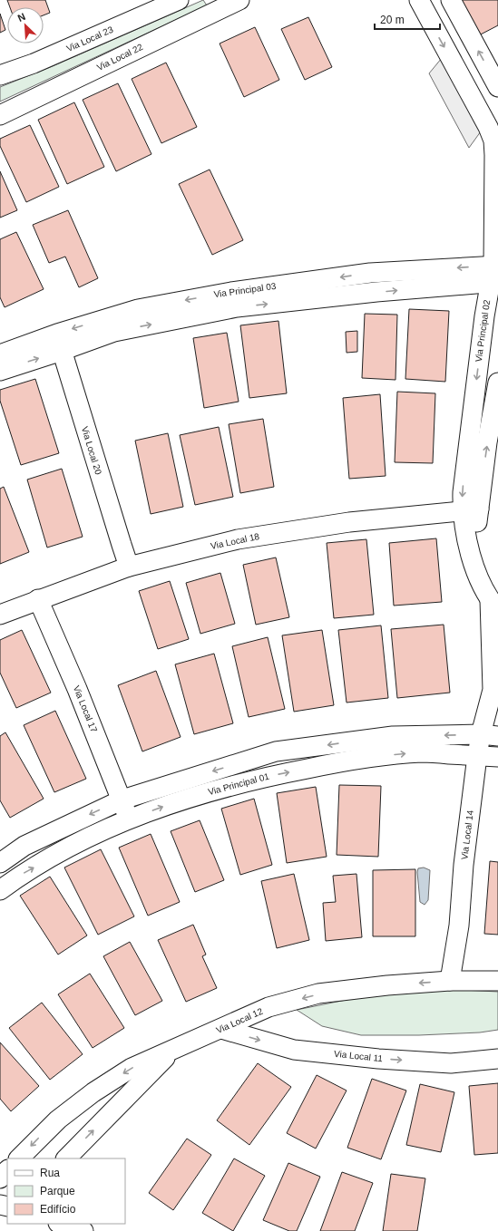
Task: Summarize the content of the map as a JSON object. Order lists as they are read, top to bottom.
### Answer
{
  "streets": {
    "street": [
      "Via Local 23",
      "Via Local 22",
      "Via Principal 03",
      "Via Principal 02",
      "Via Local 20",
      "Via Local 18",
      "Via Local 17",
      "Via Principal 01",
      "Via Local 14",
      "Via Local 12",
      "Via Local 11"
    ]
  },
  "crossings": [
    ["Via Principal 03", "Via Principal 02"],
    ["Via Principal 03", "Via Local 20"],
    ["Via Principal 02", "Via Local 18"],
    ["Via Principal 02", "Via Local 14"],
    ["Via Local 20", "Via Local 18"],
    ["Via Local 18", "Via Local 17"],
    ["Via Local 17", "Via Principal 01"],
    ["Via Principal 01", "Via Local 14"],
    ["Via Local 14", "Via Local 12"],
    ["Via Local 12", "Via Local 11"]
  ],
  "one_way": ["Via Local 11"],
  "legend": ["Rua", "Parque", "Edifício"],
  "scale_bar": "20 m",
  "north": "top left"
}
